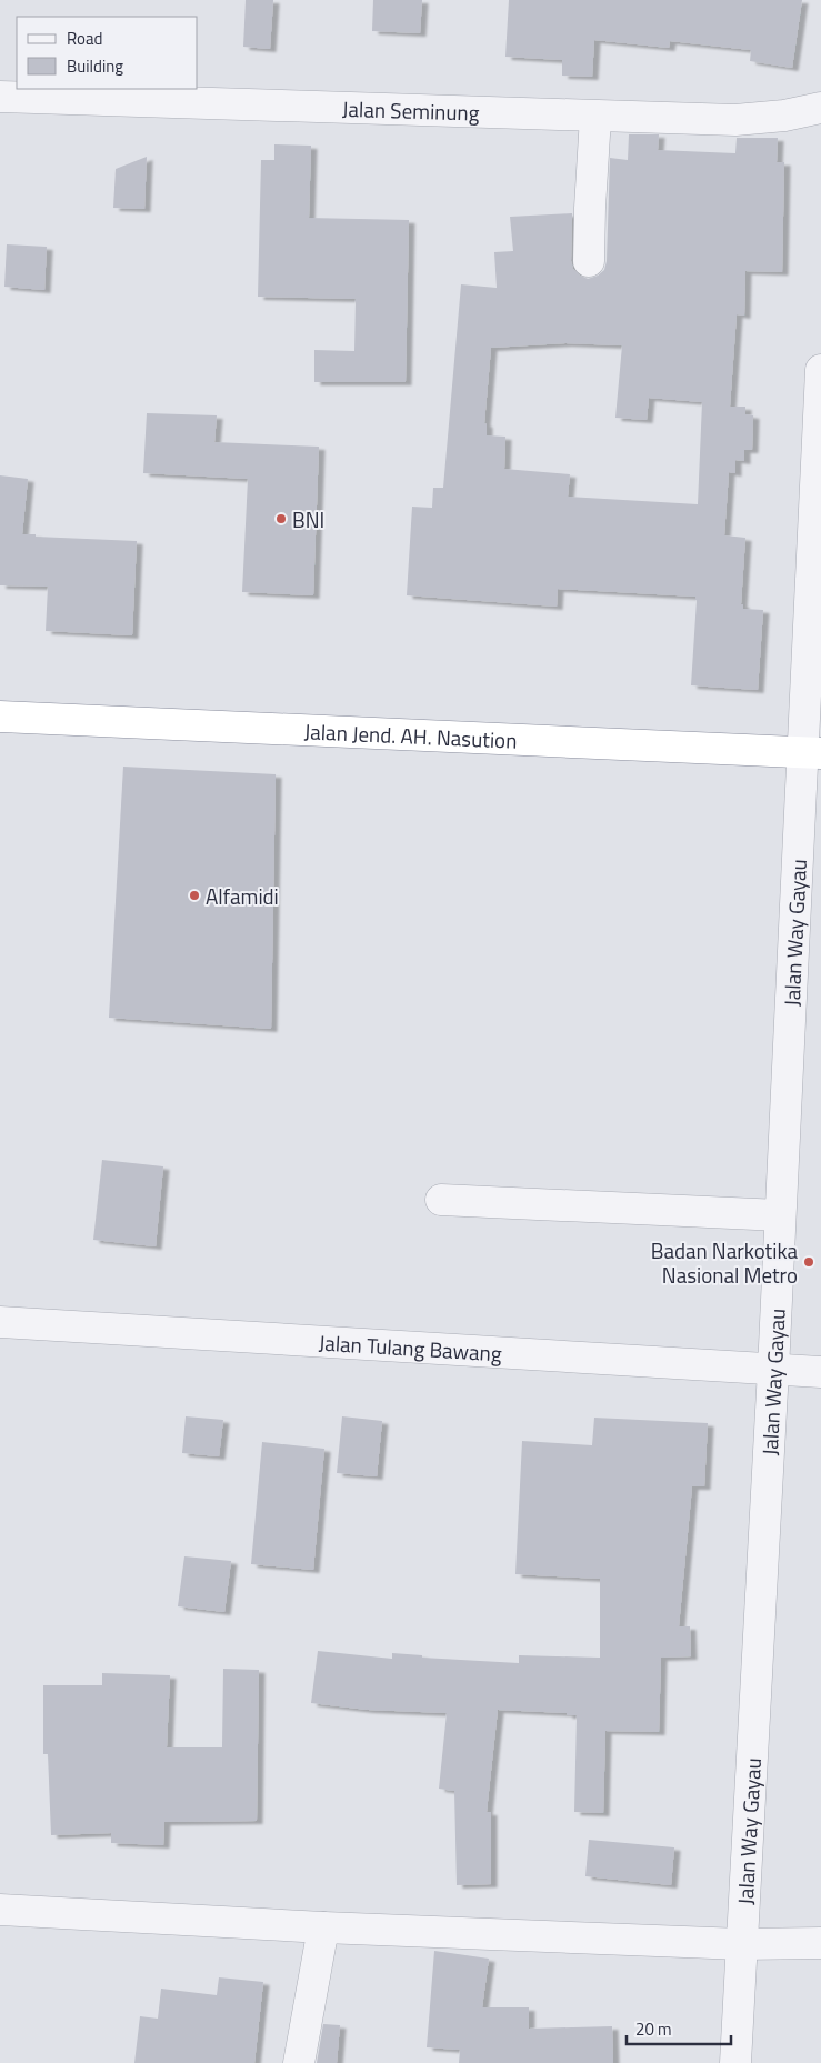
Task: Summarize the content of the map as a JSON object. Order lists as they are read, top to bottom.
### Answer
{
  "streets": {
    "highway": ["Jalan Jend. AH. Nasution"],
    "street": ["Jalan Seminung", "Jalan Way Gayau", "Jalan Tulang Bawang"]
  },
  "crossings": [
    ["Jalan Jend. AH. Nasution", "Jalan Way Gayau"],
    ["Jalan Way Gayau", "Jalan Tulang Bawang"]
  ],
  "places": ["BNI", "Alfamidi", "Badan Narkotika Nasional Metro"],
  "legend": ["Road", "Building"],
  "scale_bar": "20 m"
}
